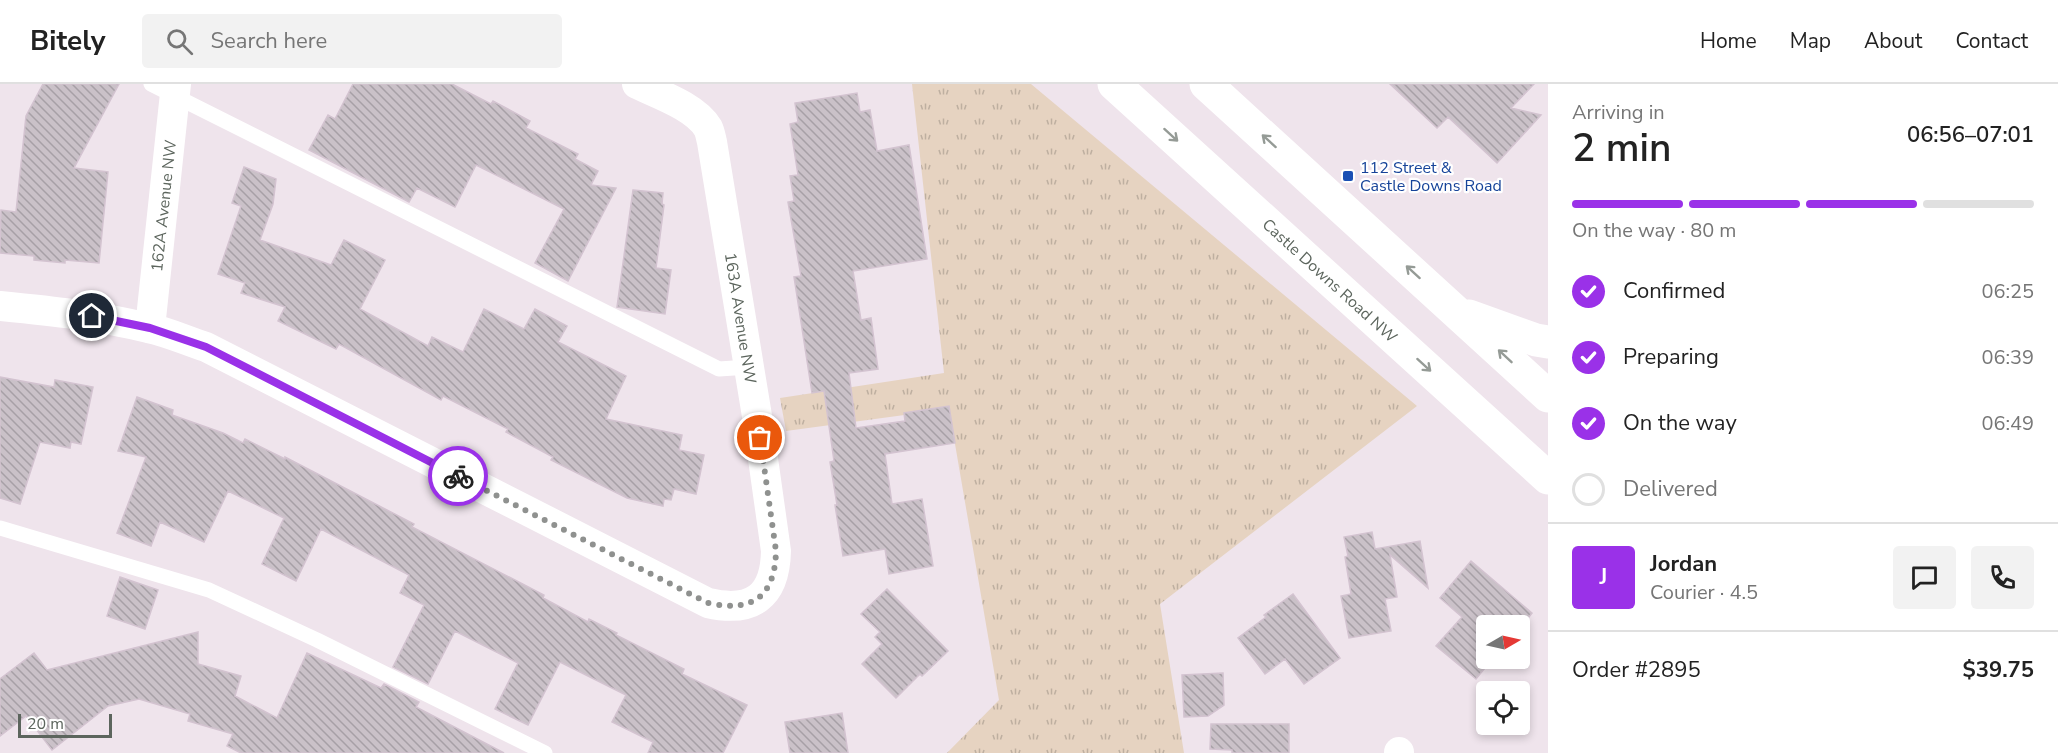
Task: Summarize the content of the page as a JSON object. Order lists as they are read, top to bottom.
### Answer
{
  "streets": {
    "main road": ["Castle Downs Road NW"],
    "street": ["162A Avenue NW", "163A Avenue NW"]
  },
  "crossings": [
    ["162A Avenue NW", "163A Avenue NW"]
  ],
  "places": {
    "transit": ["112 Street & Castle Downs Road"]
  },
  "scale_bar": "20 m",
  "north": "right",
  "page": {
    "header": "Bitely",
    "search": "Search here",
    "nav": [
      "Home",
      "Map",
      "About",
      "Contact"
    ],
    "heading": ["2 min", "Arriving in", "06:56–07:01"],
    "panel": [
      "Jordan",
      "Courier · 4.5",
      "Order #2895",
      "$39.75"
    ],
    "bar": "On the way · 80 m",
    "list": [
      ["Confirmed", "06:25"],
      ["Preparing", "06:39"],
      ["On the way", "06:49"],
      "Delivered"
    ],
    "round": "J",
    "scale": "20 m"
  }
}
